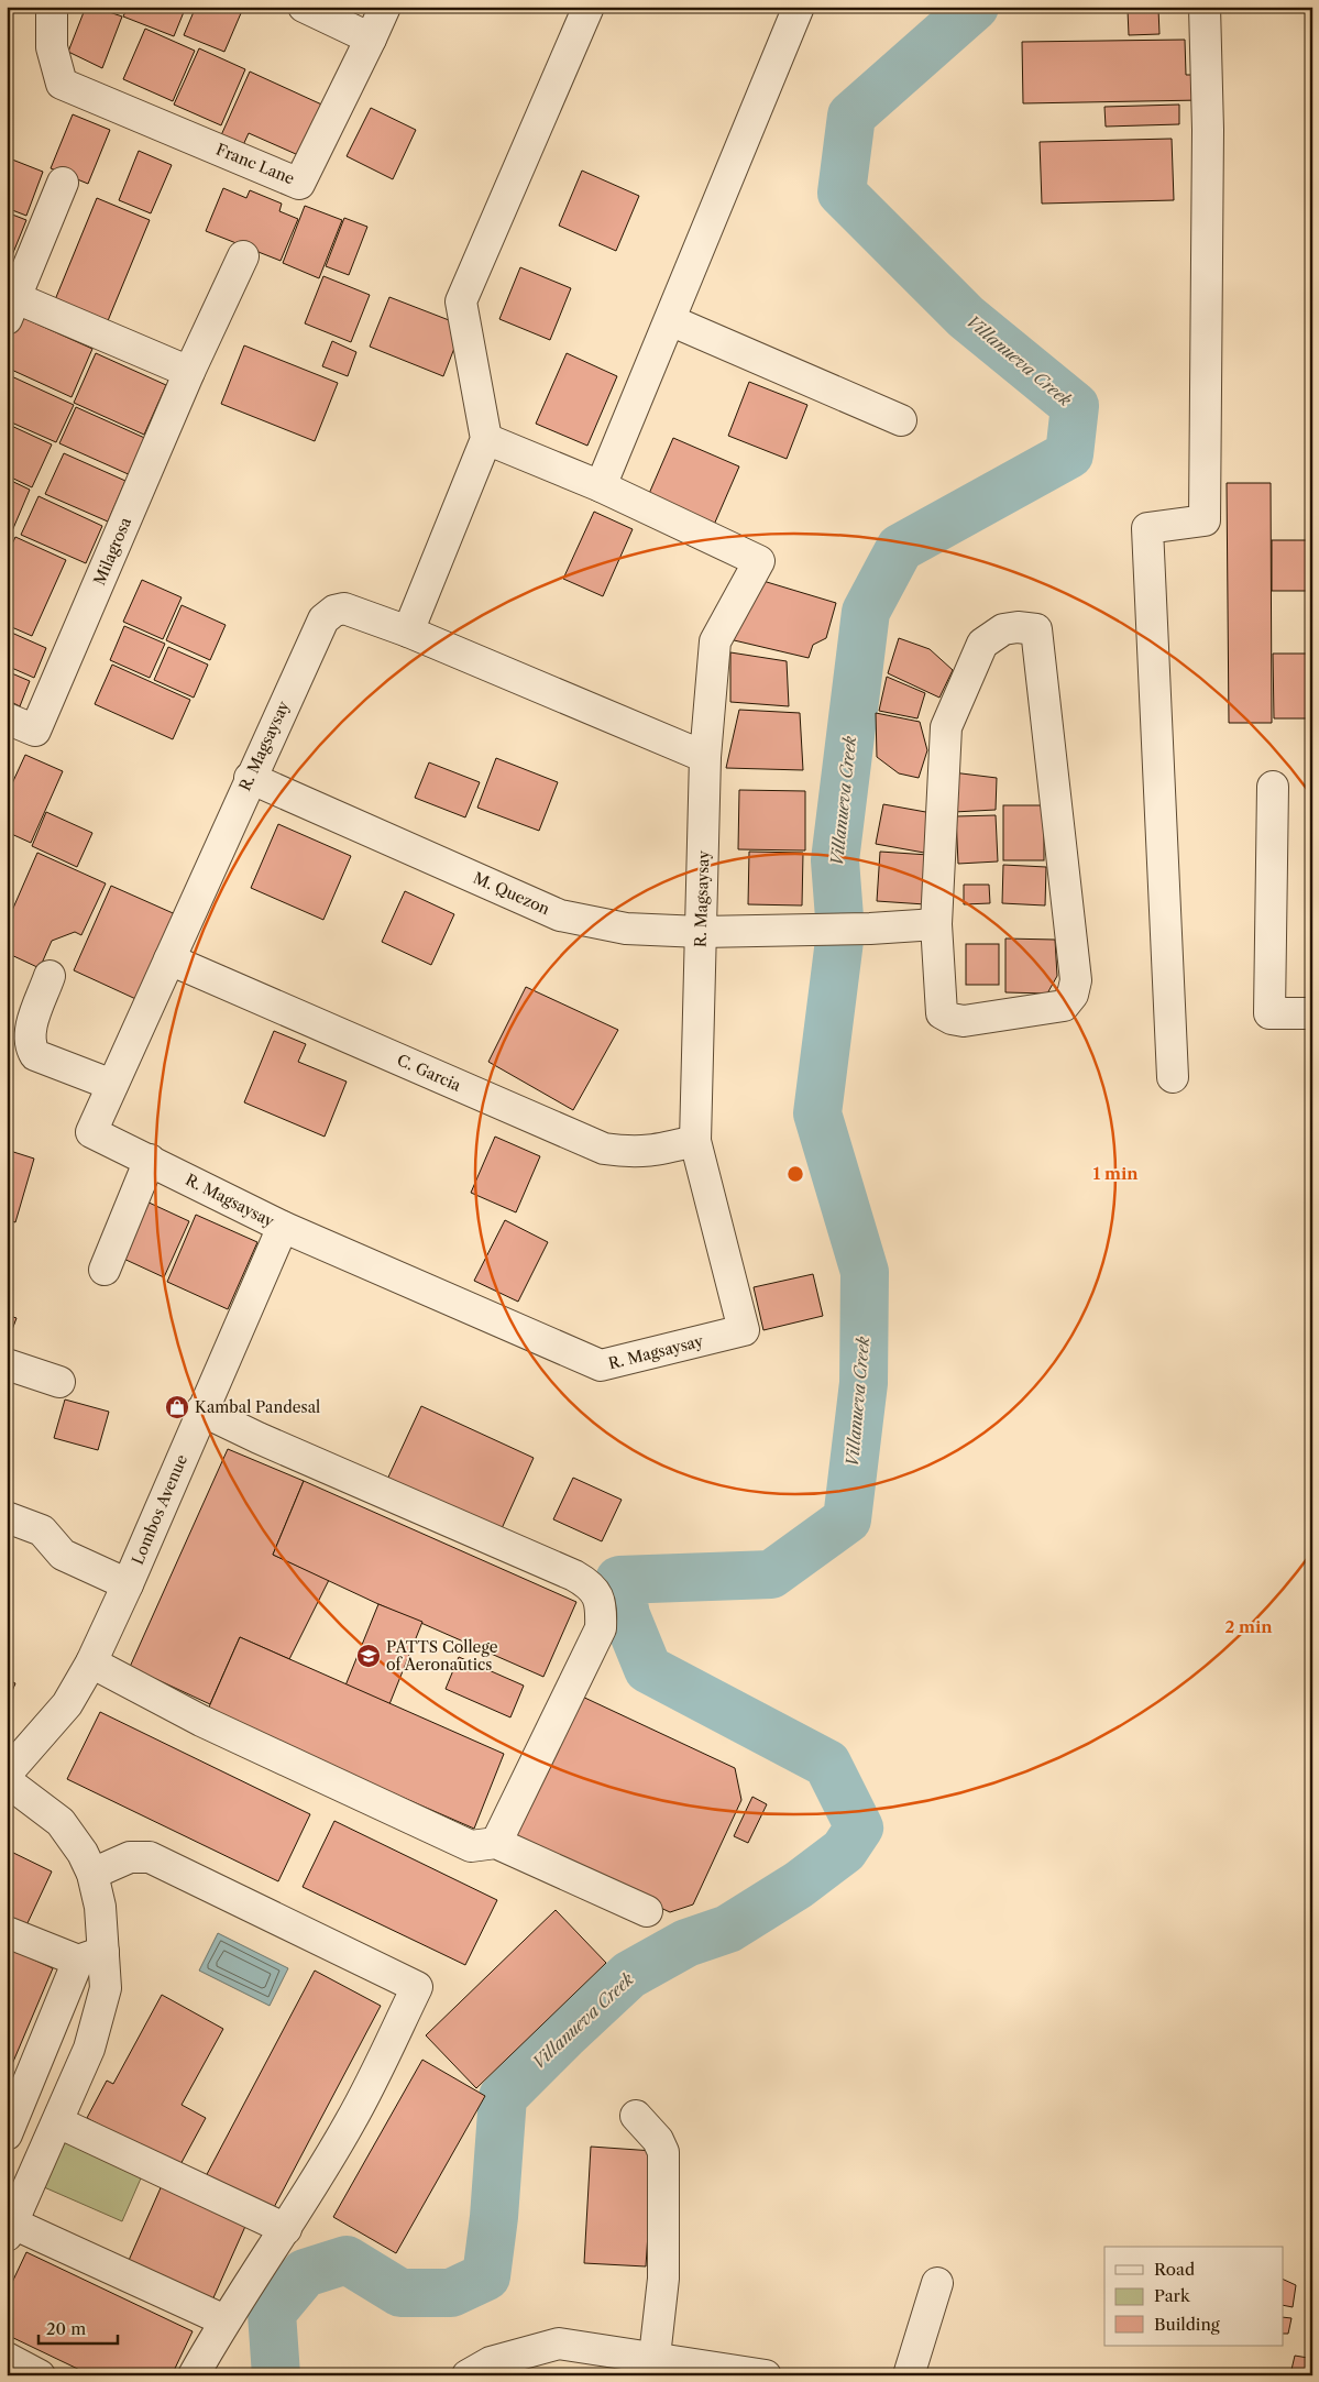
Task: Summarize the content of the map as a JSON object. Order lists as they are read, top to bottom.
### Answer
{
  "streets": {
    "street": [
      "Franc Lane",
      "Milagrosa",
      "R. Magsaysay",
      "M. Quezon",
      "C. Garcia",
      "Lombos Avenue"
    ]
  },
  "crossings": [
    ["R. Magsaysay", "M. Quezon"],
    ["R. Magsaysay", "C. Garcia"],
    ["R. Magsaysay", "Lombos Avenue"]
  ],
  "water": ["Villanueva Creek"],
  "places": {
    "shop": ["Kambal Pandesal"],
    "school or university": ["PATTS College of Aeronautics"]
  },
  "legend": ["Road", "Park", "Building"],
  "scale_bar": "20 m",
  "rings": ["1 min", "2 min"]
}
